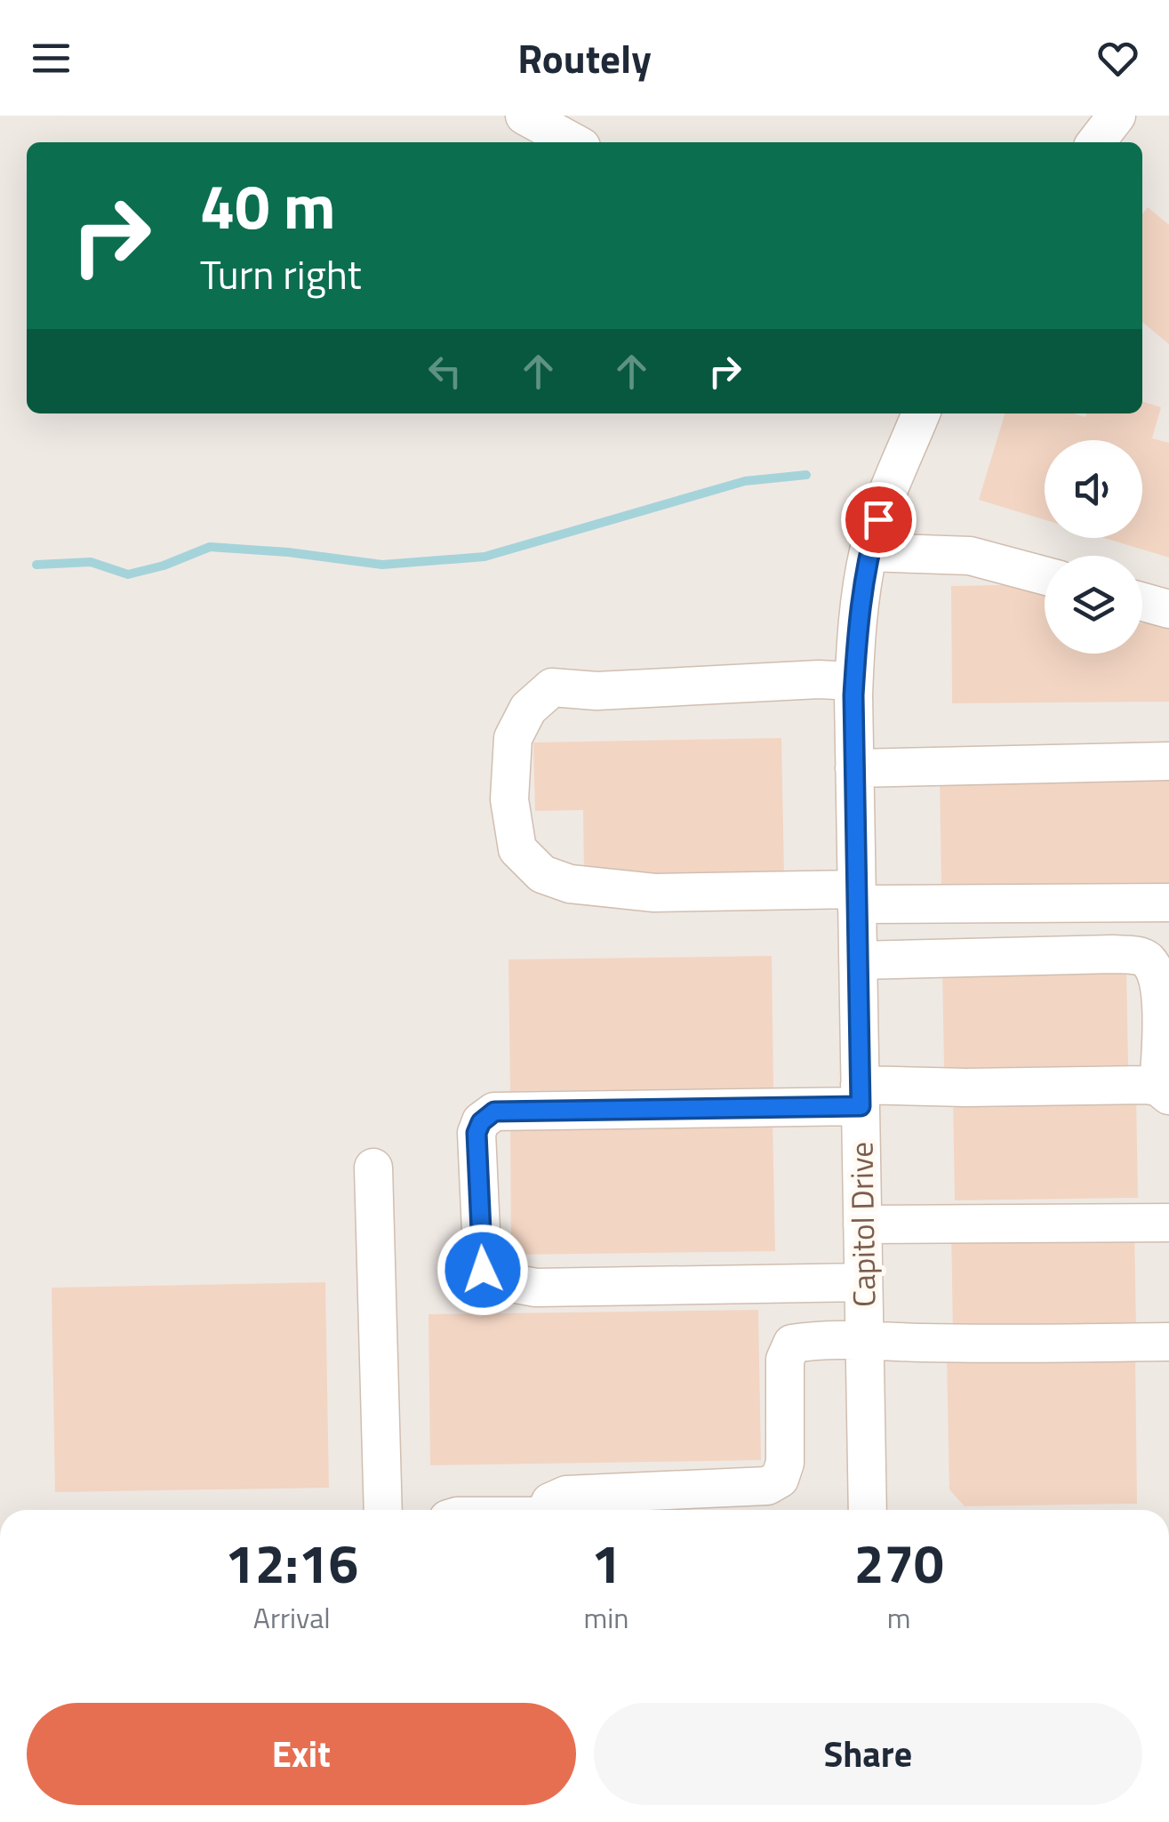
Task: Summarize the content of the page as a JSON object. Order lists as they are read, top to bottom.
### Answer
{
  "streets": {
    "street": ["Capitol Drive"]
  },
  "page": {
    "header": "Routely",
    "turn": ["40 m", "Turn right"],
    "eta": [
      "12:16",
      "Arrival",
      "1",
      "min",
      "270",
      "m"
    ],
    "buttons": ["Exit", "Share"]
  }
}
